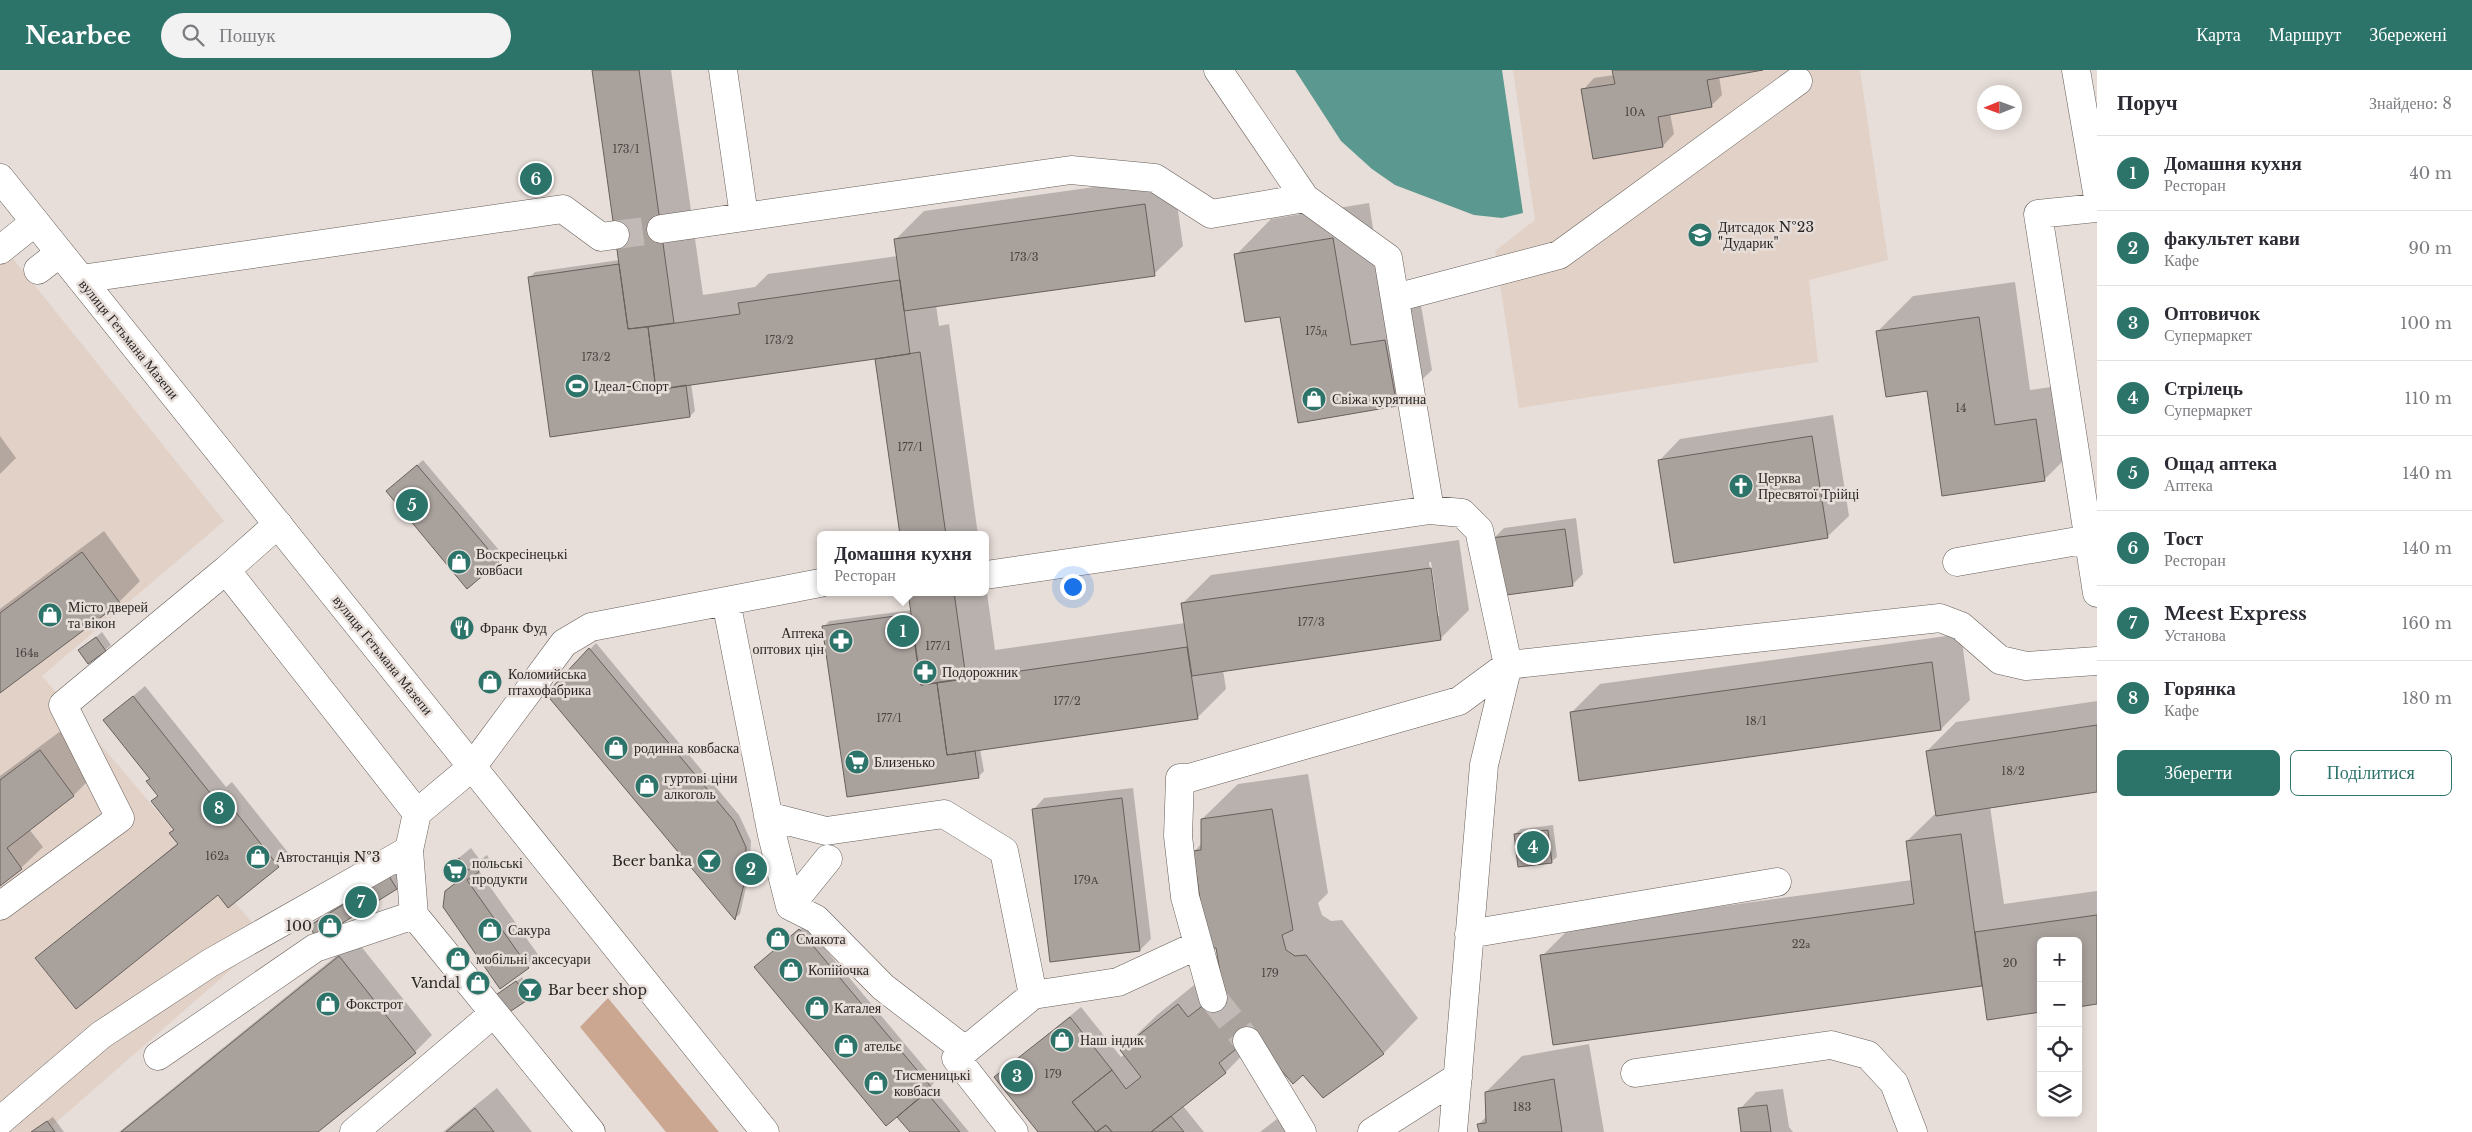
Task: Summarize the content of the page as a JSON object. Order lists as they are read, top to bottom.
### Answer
{
  "streets": {
    "main road": ["вулиця Гетьмана Мазепи"]
  },
  "places": {
    "school or university": ["Дитсадок №23 \"Дударик\""],
    "sports": ["Ідеал-Спорт"],
    "shop": [
      "Свіжа курятина",
      "Воскресінецькі ковбаси",
      "Місто дверей та вікон",
      "Коломийська птахофабрика",
      "родинна ковбаска",
      "гуртові ціни алкоголь",
      "Автостанція №3",
      "100",
      "Сакура",
      "Смакота",
      "мобільні аксесуари",
      "Копійочка",
      "Vandal",
      "Фокстрот",
      "Каталея",
      "Наш індик",
      "ательє",
      "Тисменицькі ковбаси"
    ],
    "church": ["Церква Пресвятої Трійці"],
    "restaurant": ["Франк Фуд"],
    "pharmacy": ["Аптека оптових цін", "Подорожник"],
    "supermarket": ["Близенько", "польські продукти"],
    "bar": ["Beer banka", "Bar beer shop"]
  },
  "house_numbers": [
    "10А",
    "173/1",
    "173/3",
    "175д",
    "173/2",
    "173/2",
    "14",
    "177/1",
    "177/3",
    "177/1",
    "164в",
    "177/2",
    "177/1",
    "18/1",
    "18/2",
    "162а",
    "179А",
    "22а",
    "20",
    "179",
    "179",
    "183"
  ],
  "north": "left",
  "page": {
    "header": "Nearbee",
    "search": "Пошук",
    "nav": ["Карта", "Маршрут", "Збережені"],
    "heading": ["Поруч", "Знайдено: 8"],
    "list": [
      {
        "mark": "1",
        "name": "Домашня кухня",
        "note": "Ресторан",
        "value": "40 m"
      },
      {
        "mark": "2",
        "name": "факультет кави",
        "note": "Кафе",
        "value": "90 m"
      },
      {
        "mark": "3",
        "name": "Оптовичок",
        "note": "Супермаркет",
        "value": "100 m"
      },
      {
        "mark": "4",
        "name": "Стрілець",
        "note": "Супермаркет",
        "value": "110 m"
      },
      {
        "mark": "5",
        "name": "Ощад аптека",
        "note": "Аптека",
        "value": "140 m"
      },
      {
        "mark": "6",
        "name": "Тост",
        "note": "Ресторан",
        "value": "140 m"
      },
      {
        "mark": "7",
        "name": "Meest Express",
        "note": "Установа",
        "value": "160 m"
      },
      {
        "mark": "8",
        "name": "Горянка",
        "note": "Кафе",
        "value": "180 m"
      }
    ],
    "pins": [
      "6",
      "5",
      "1",
      "8",
      "4",
      "2",
      "7",
      "3"
    ],
    "popup": ["Домашня кухня", "Ресторан"],
    "buttons": ["Зберегти", "Поділитися"],
    "map_buttons": ["+", "−"]
  }
}
